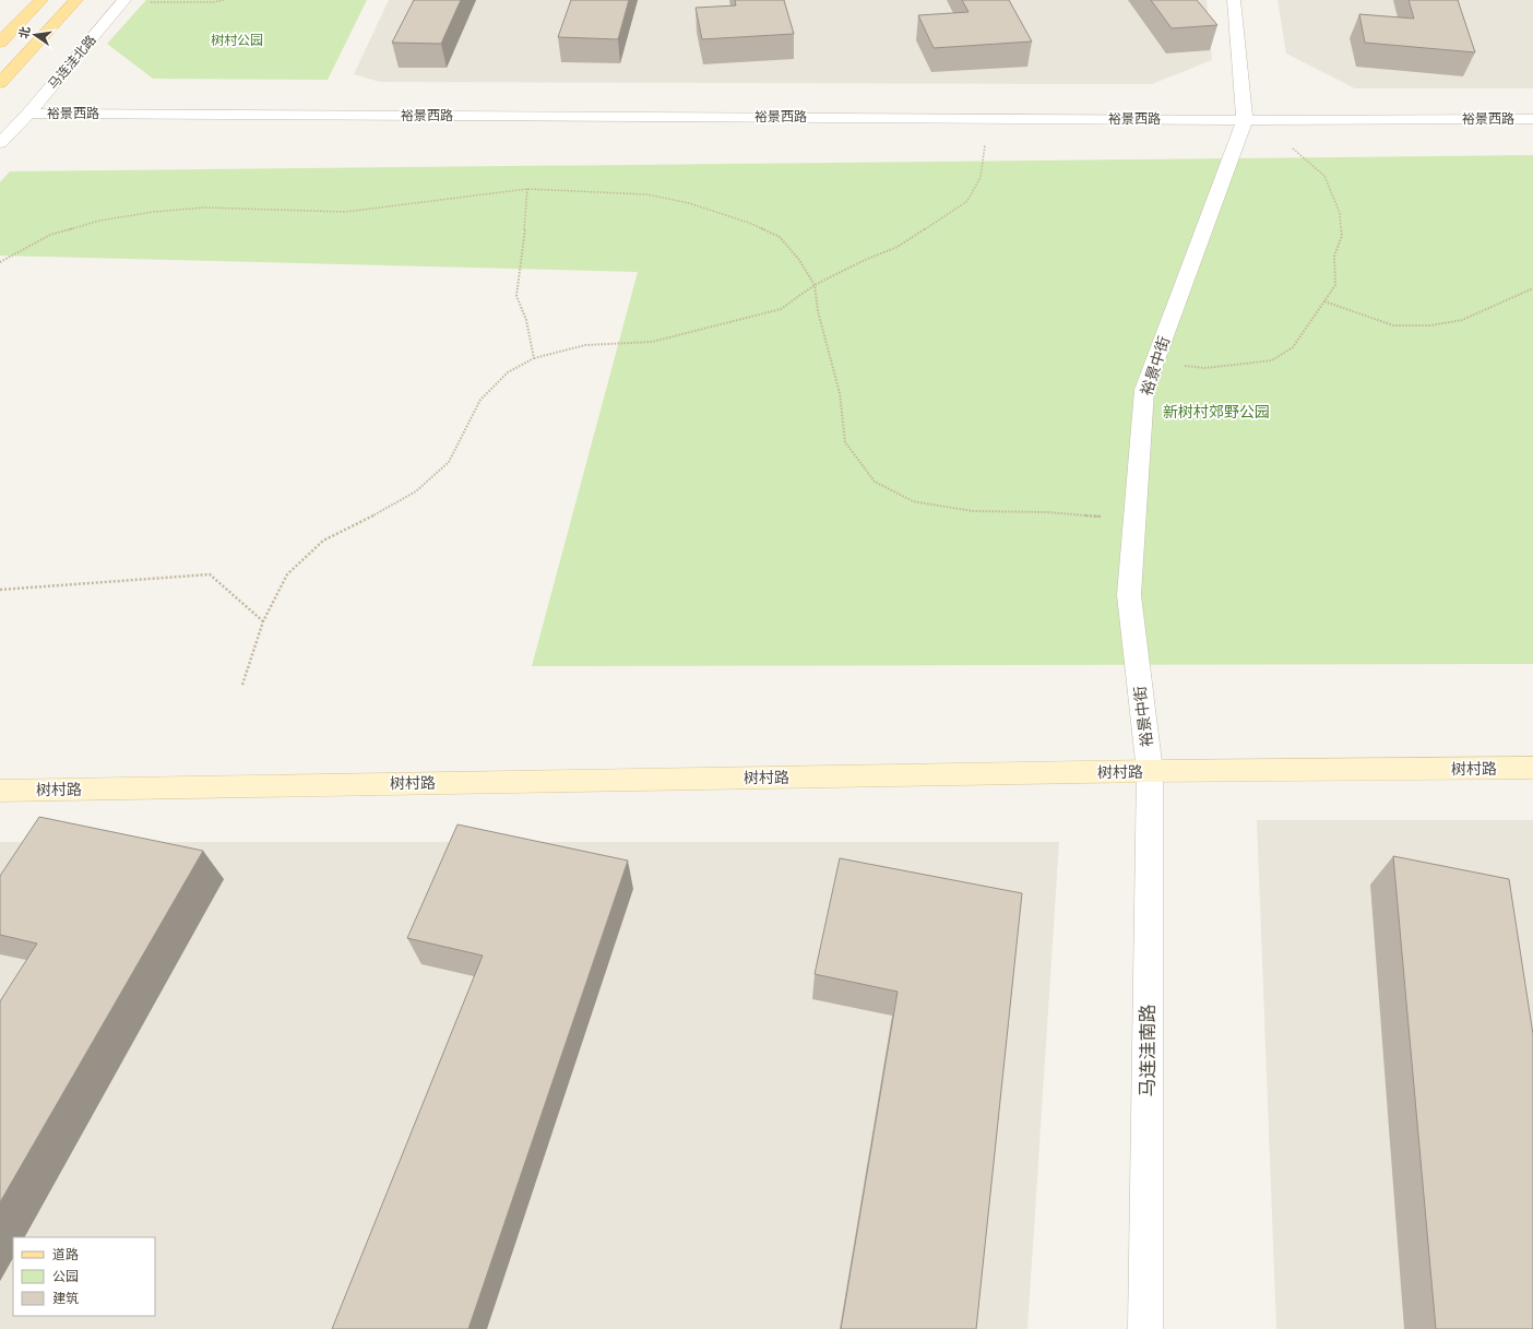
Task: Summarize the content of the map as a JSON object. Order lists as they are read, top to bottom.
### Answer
{
  "streets": {
    "main road": ["树村路"],
    "street": [
      "马连洼北路",
      "裕景西路",
      "裕景中街",
      "马连洼南路"
    ]
  },
  "crossings": [
    ["马连洼北路", "裕景西路"],
    ["裕景西路", "裕景中街"],
    ["裕景中街", "树村路"],
    ["裕景中街", "马连洼南路"],
    ["树村路", "马连洼南路"]
  ],
  "parks": ["树村公园", "新树村郊野公园"],
  "legend": ["道路", "公园", "建筑"],
  "north": "left"
}
